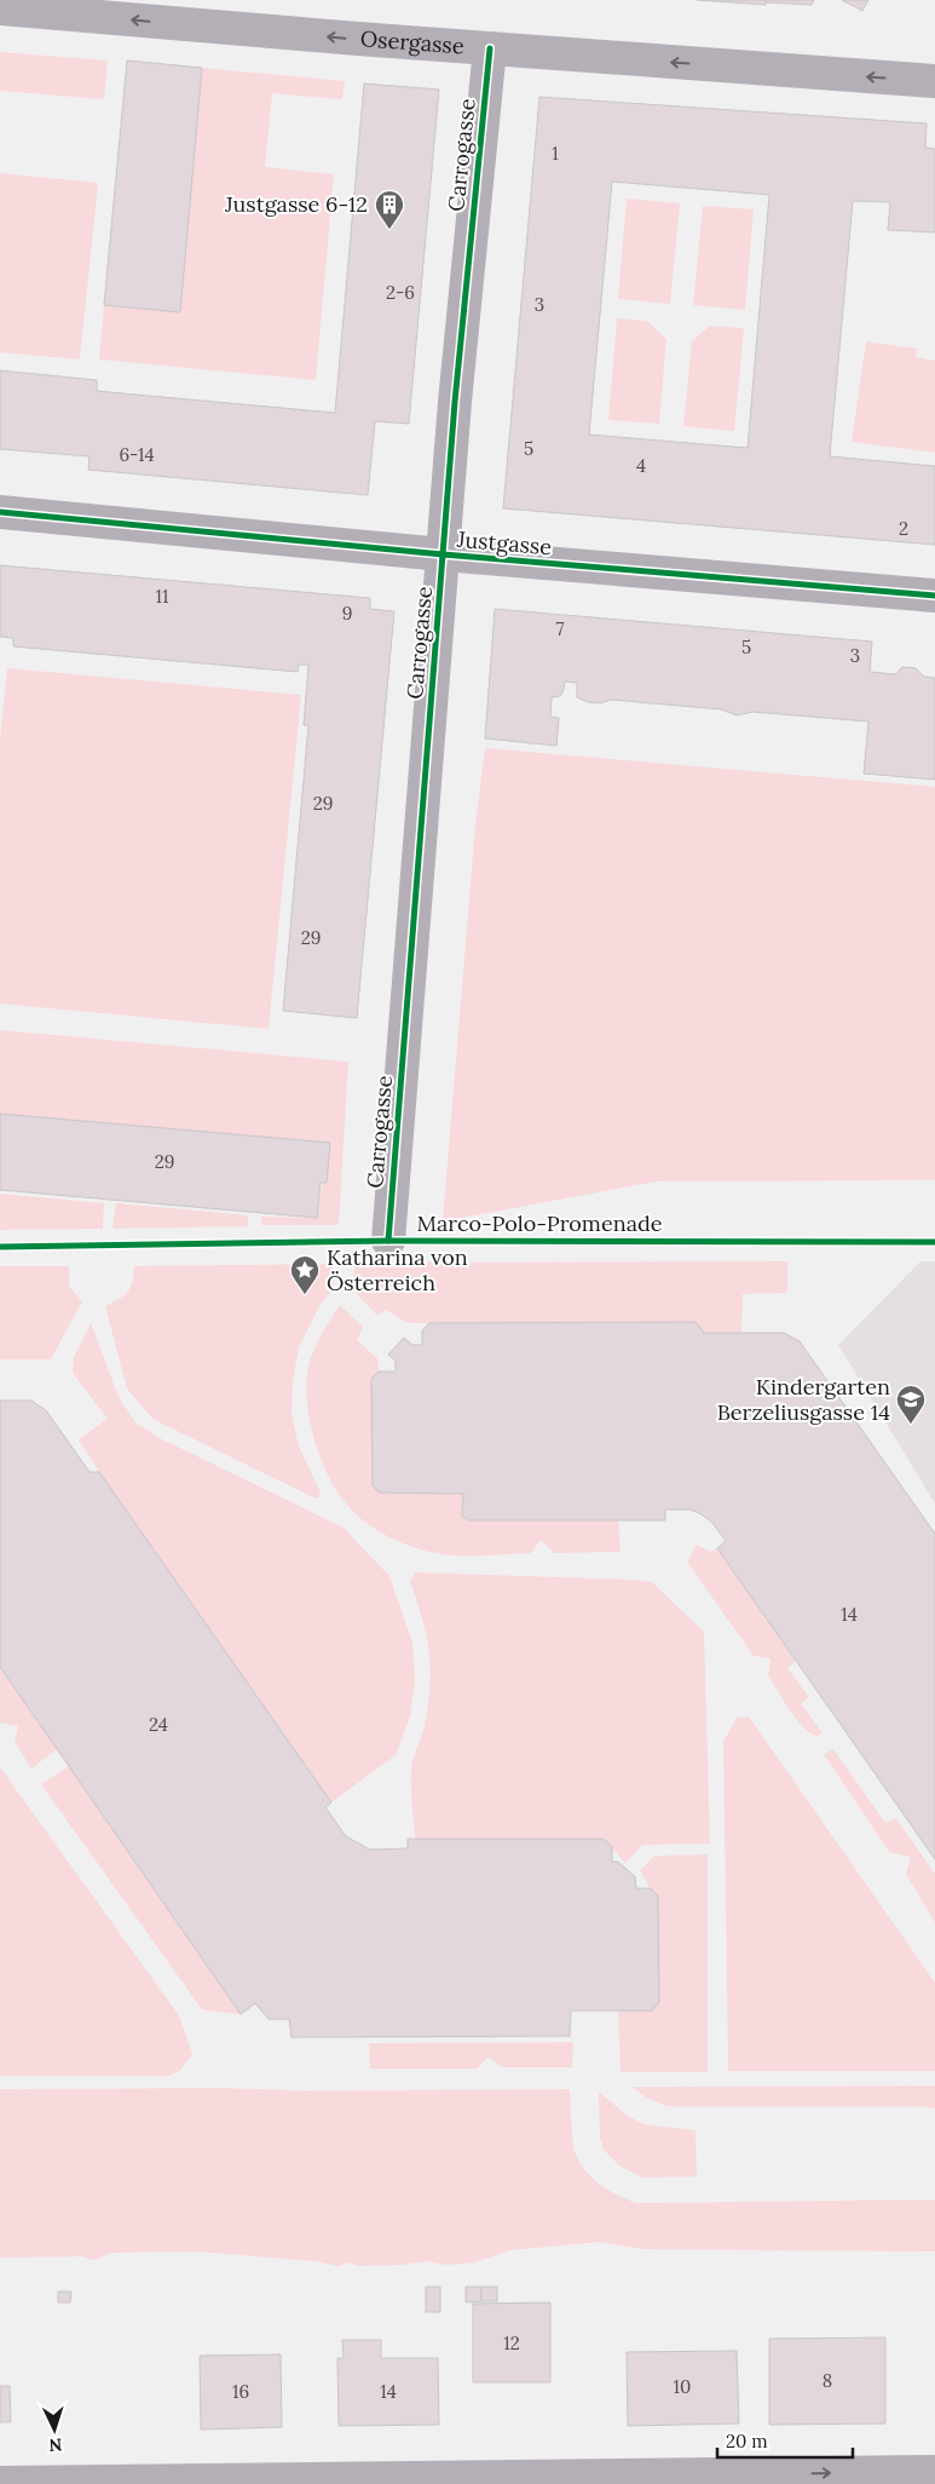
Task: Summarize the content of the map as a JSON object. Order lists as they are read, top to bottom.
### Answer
{
  "streets": {
    "street": ["Osergasse", "Carrogasse", "Justgasse"],
    "cycle path": ["Marco-Polo-Promenade"]
  },
  "crossings": [
    ["Osergasse", "Carrogasse"],
    ["Carrogasse", "Justgasse"]
  ],
  "one_way": ["Osergasse"],
  "places": {
    "building": ["Justgasse 6-12"],
    "place": ["Katharina von Österreich"],
    "school or university": ["Kindergarten Berzeliusgasse 14"]
  },
  "house_numbers": [
    "1",
    "2-6",
    "3",
    "5",
    "6-14",
    "4",
    "2",
    "11",
    "9",
    "7",
    "5",
    "3",
    "29",
    "29",
    "29",
    "14",
    "24",
    "12",
    "8",
    "10",
    "16",
    "14"
  ],
  "scale_bar": "20 m",
  "north": "bottom"
}
